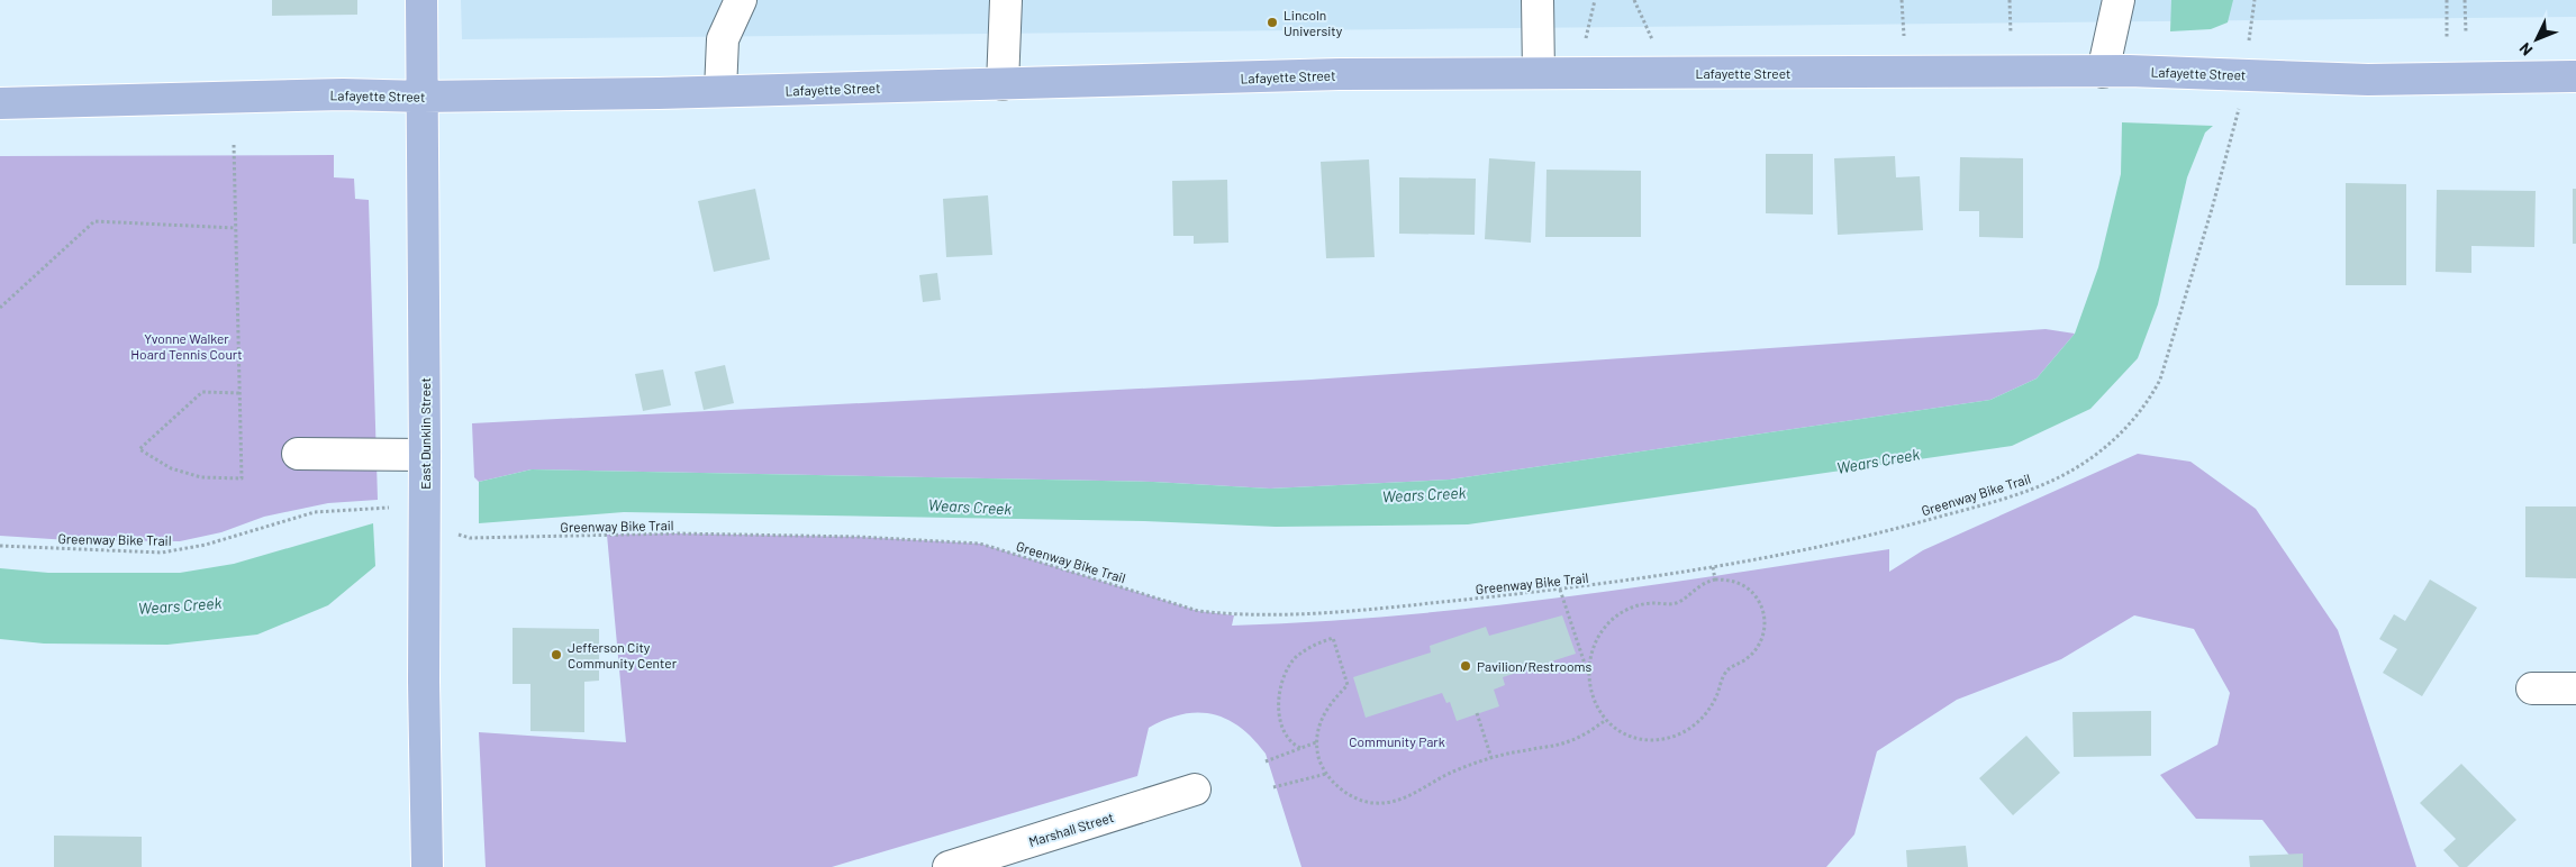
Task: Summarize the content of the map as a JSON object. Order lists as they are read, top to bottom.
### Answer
{
  "streets": {
    "main road": ["Lafayette Street", "East Dunklin Street"],
    "street": ["Marshall Street"],
    "path": ["Greenway Bike Trail"]
  },
  "crossings": [
    ["Lafayette Street", "East Dunklin Street"],
    ["Lafayette Street", "Greenway Bike Trail"]
  ],
  "water": ["Wears Creek"],
  "parks": ["Yvonne Walker Hoard Tennis Court", "Community Park"],
  "places": ["Lincoln University", "Jefferson City Community Center", "Pavilion/Restrooms"],
  "north": "bottom left"
}
